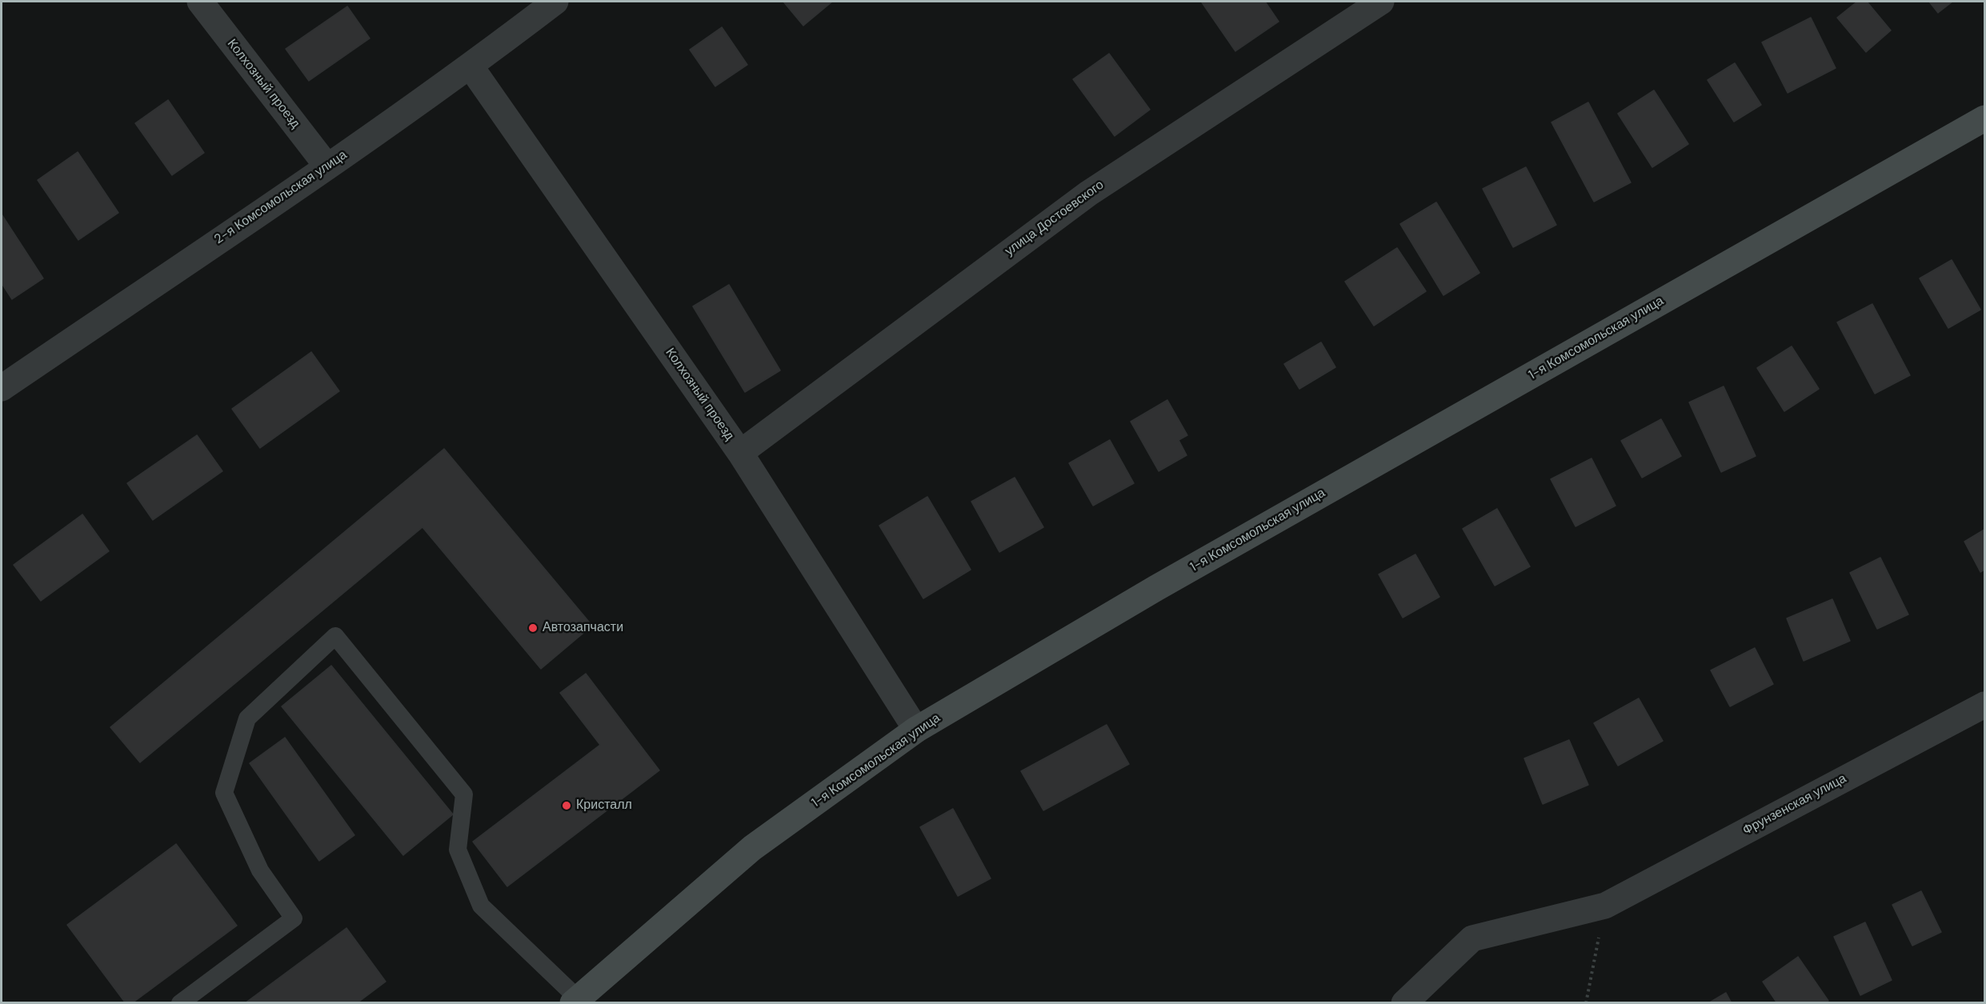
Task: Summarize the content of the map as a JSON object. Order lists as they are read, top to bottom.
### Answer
{
  "streets": {
    "main road": ["1-я Комсомольская улица"],
    "street": [
      "Колхозный проезд",
      "2-я Комсомольская улица",
      "улица Достоевского",
      "Фрунзенская улица"
    ]
  },
  "crossings": [
    ["Колхозный проезд", "2-я Комсомольская улица"],
    ["Колхозный проезд", "улица Достоевского"],
    ["Колхозный проезд", "1-я Комсомольская улица"]
  ],
  "places": ["Автозапчасти", "Кристалл"]
}
